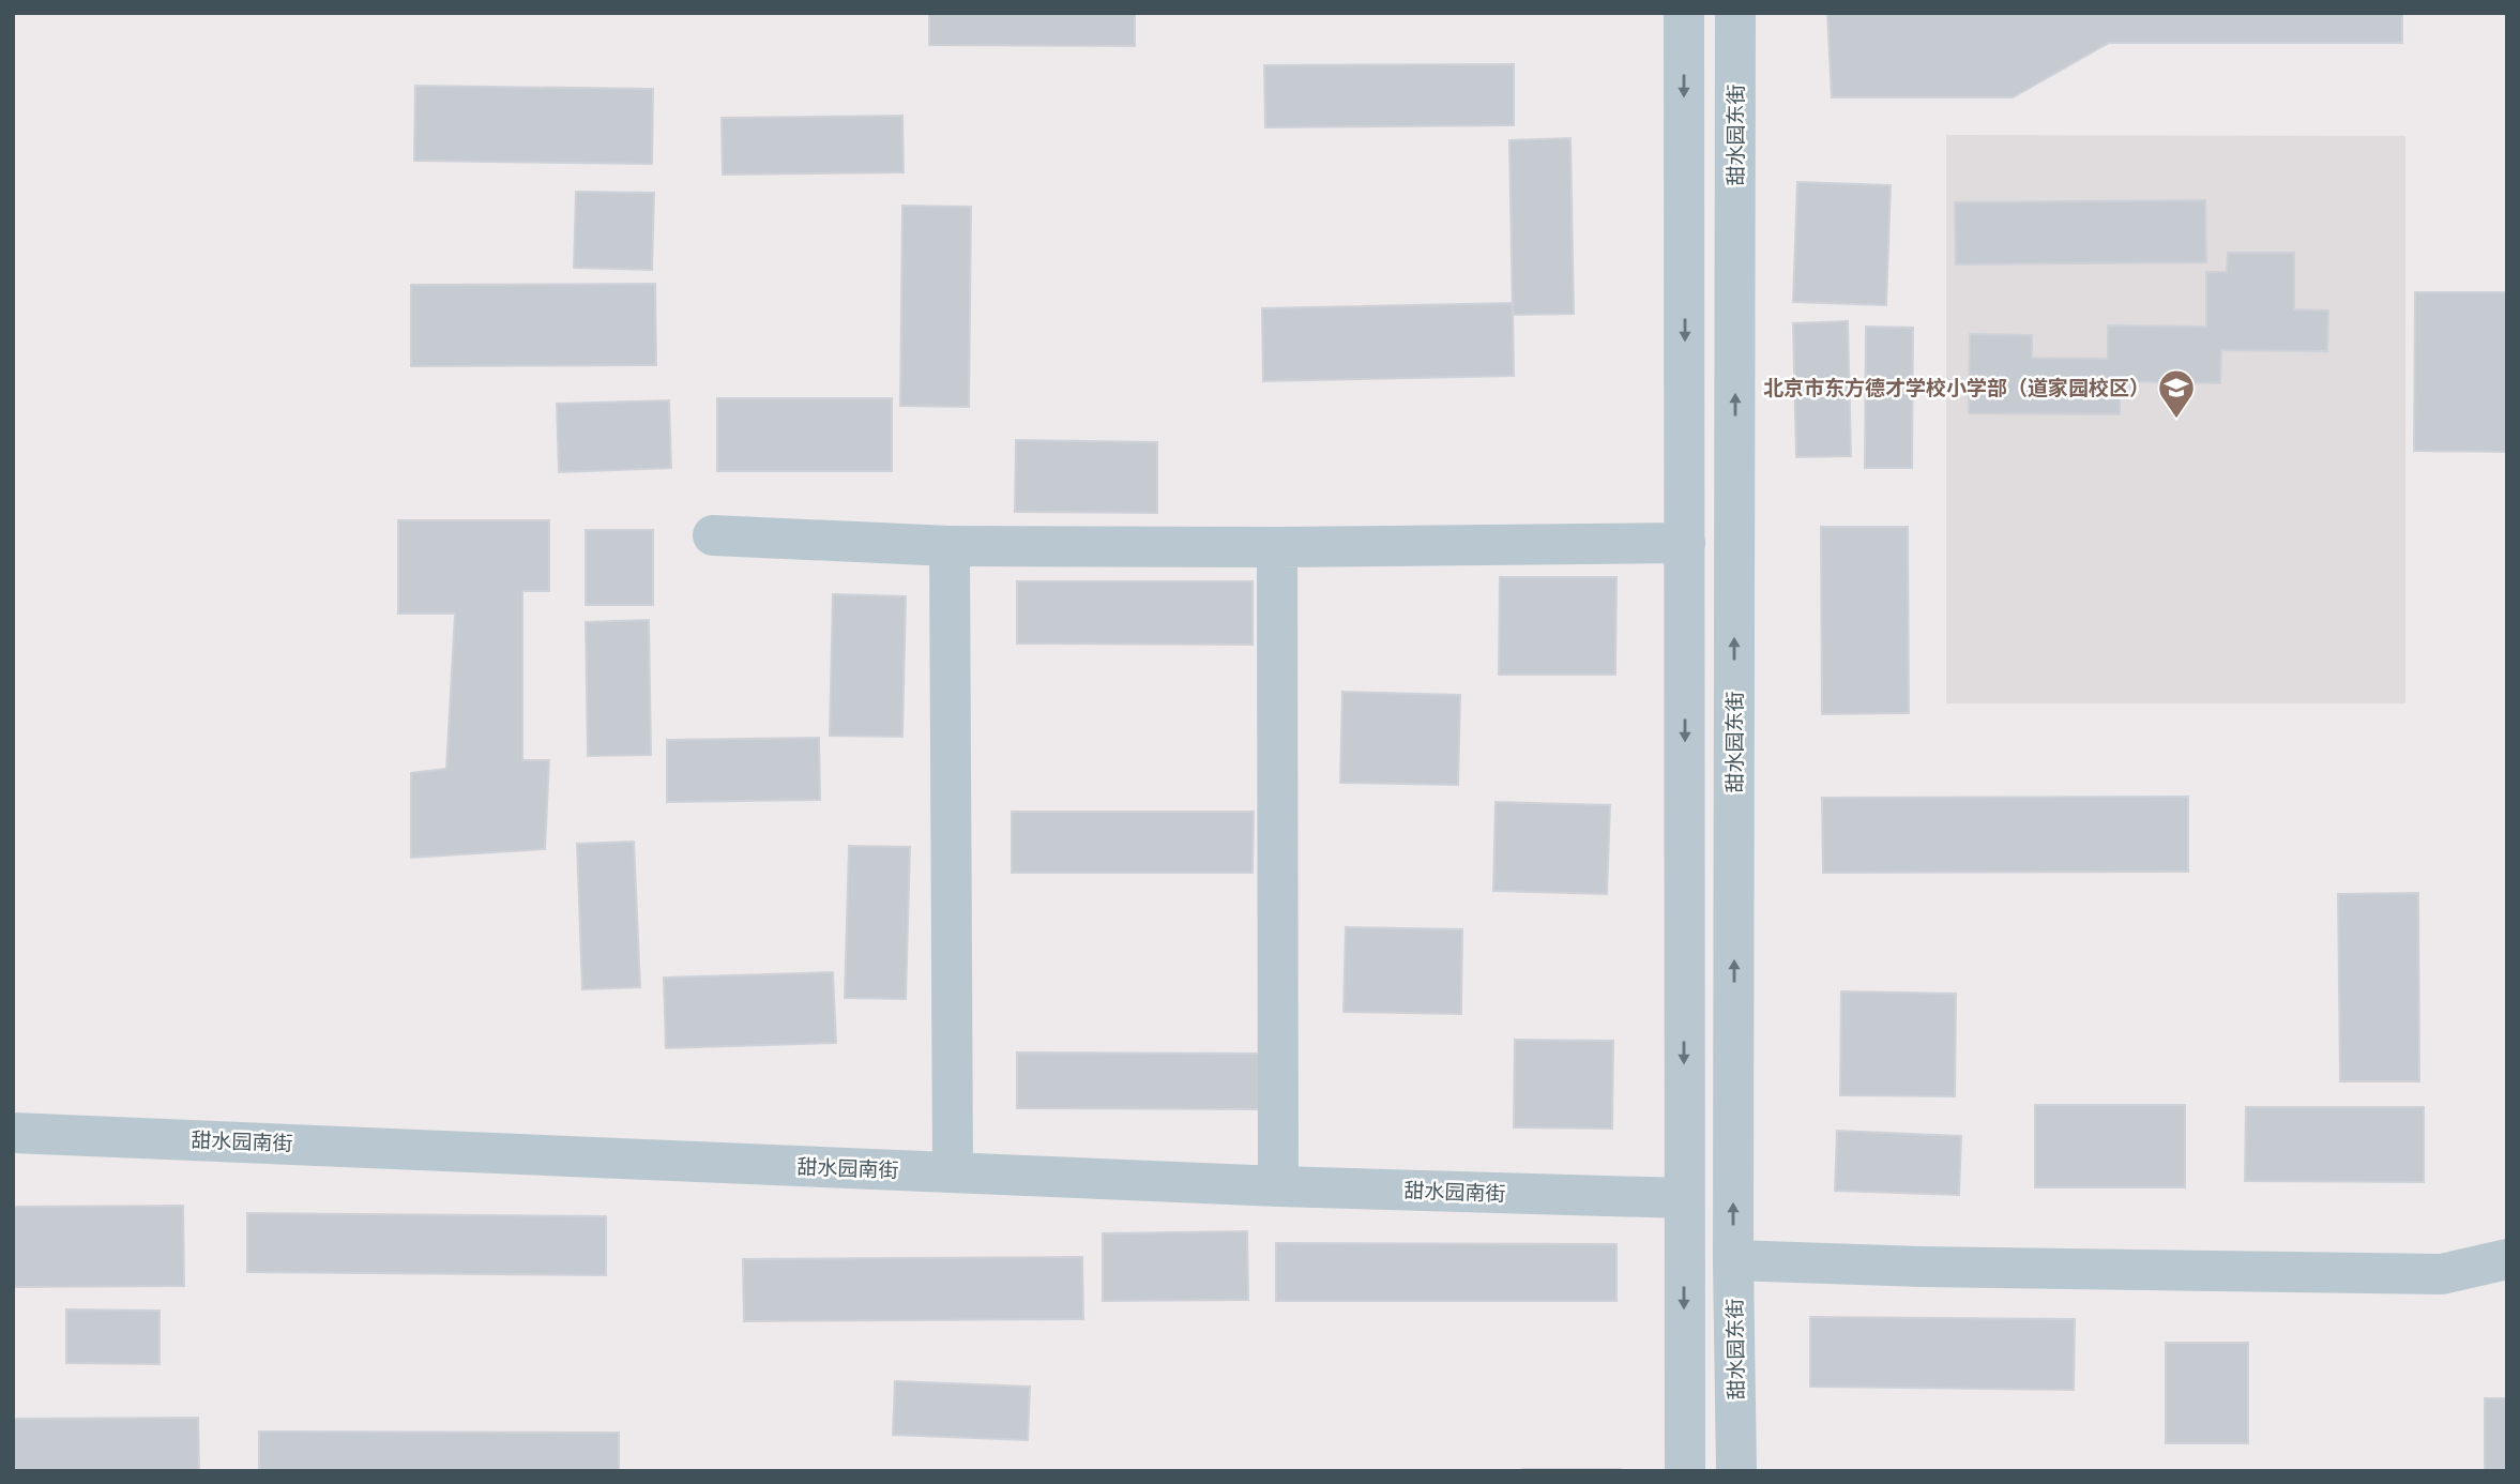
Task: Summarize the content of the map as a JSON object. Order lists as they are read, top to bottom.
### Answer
{
  "streets": {
    "street": ["甜水园东街", "甜水园南街"]
  },
  "places": {
    "school or university": ["北京市东方德才学校小学部（道家园校区）"]
  }
}
